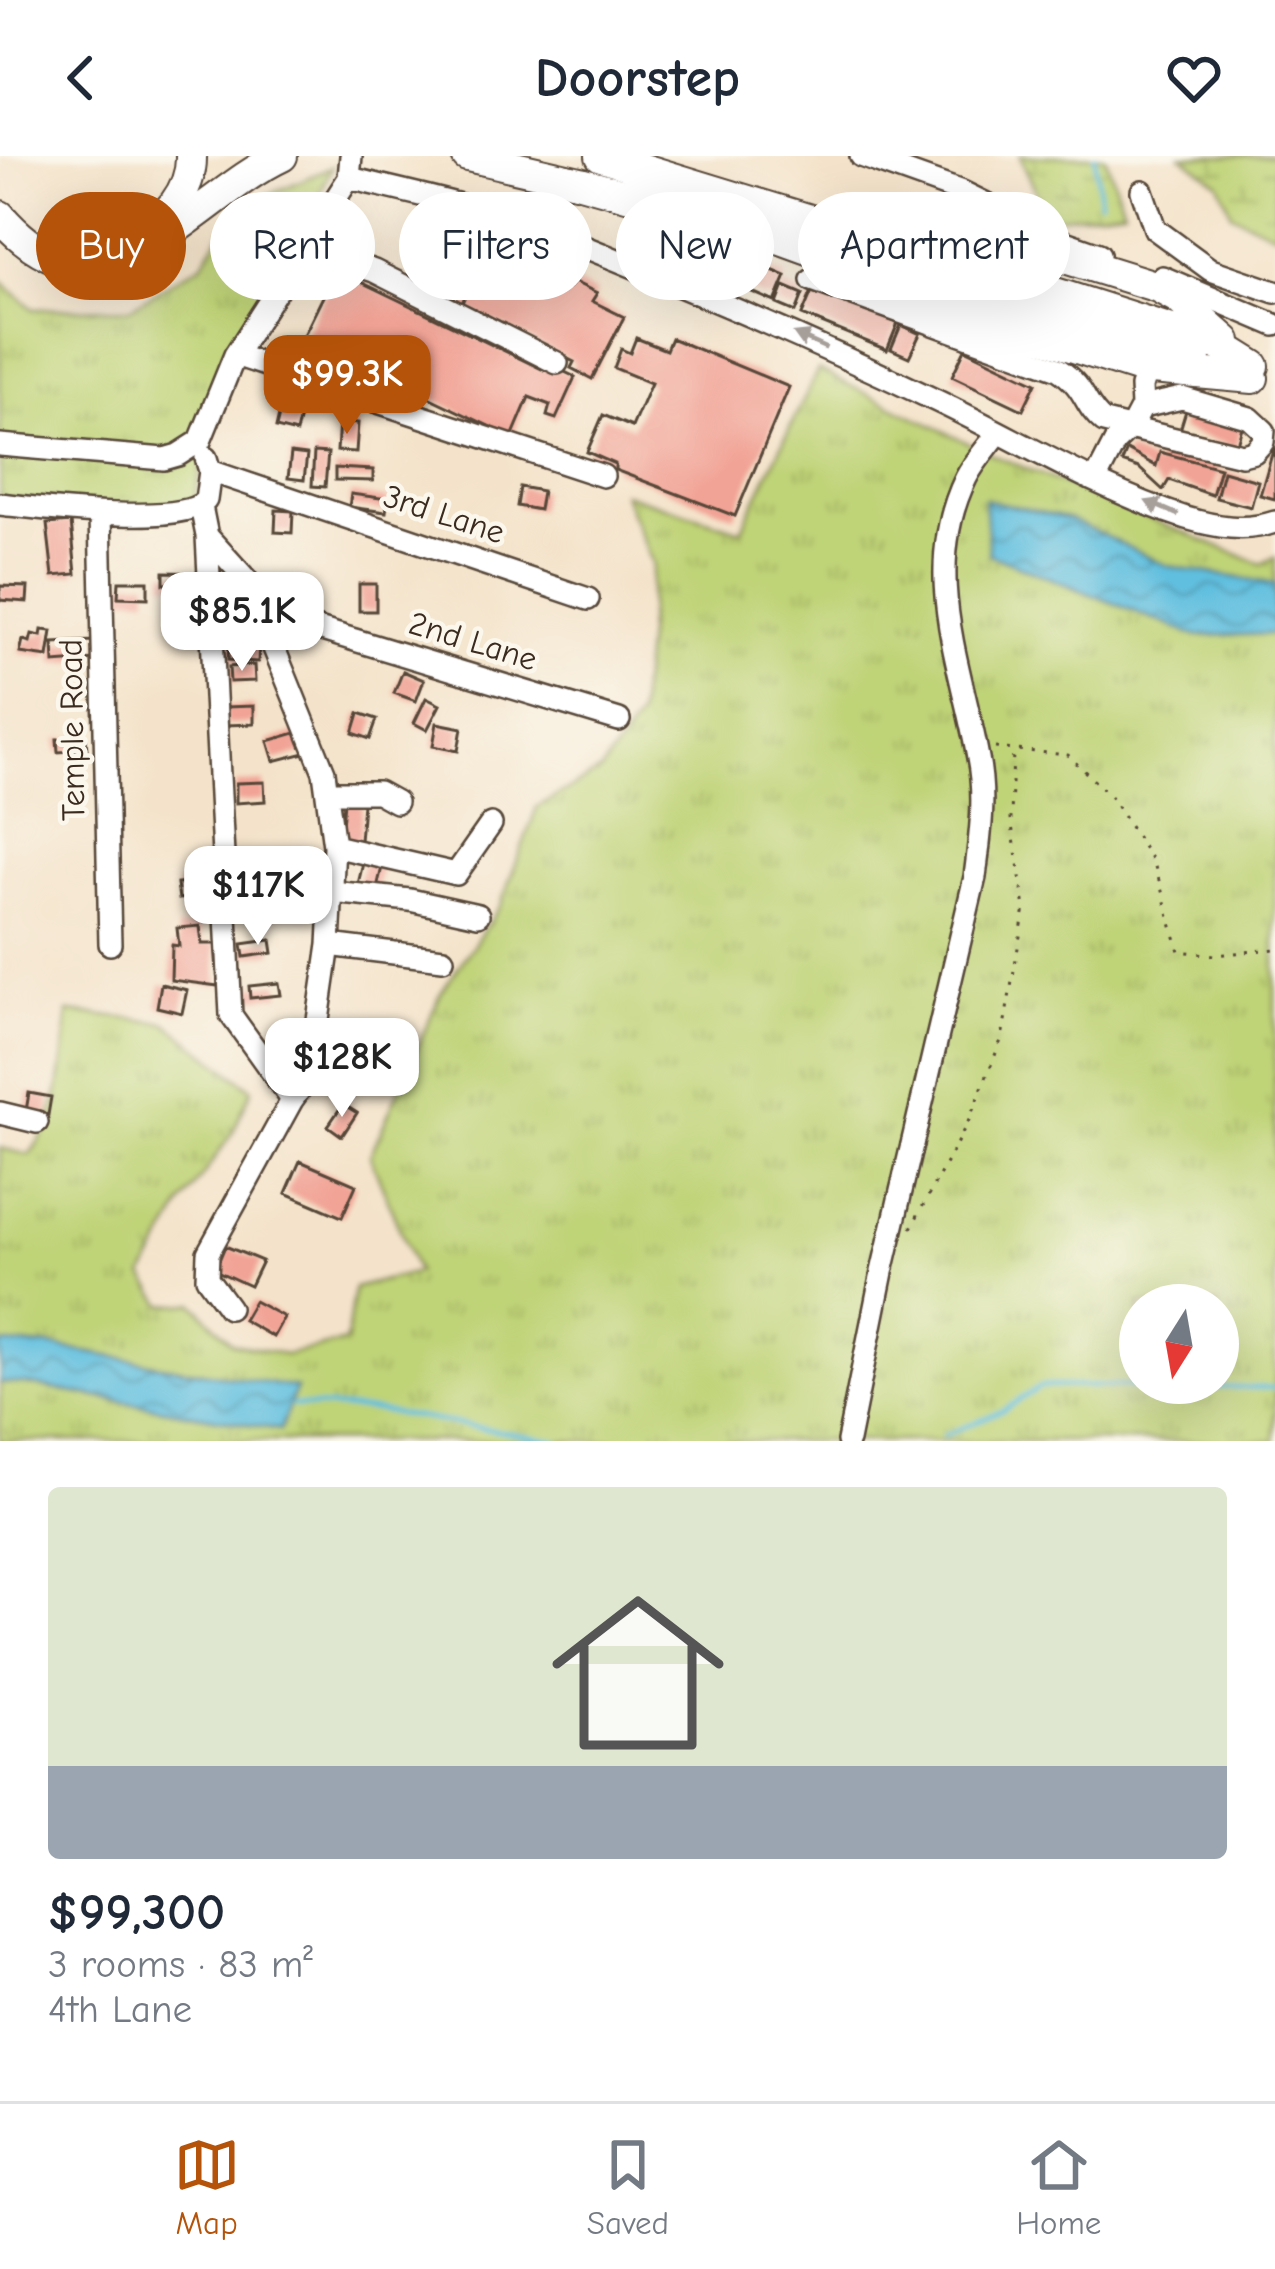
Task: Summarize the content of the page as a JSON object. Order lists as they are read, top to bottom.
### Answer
{
  "streets": {
    "street": ["3rd Lane", "2nd Lane", "Temple Road"]
  },
  "north": "bottom",
  "page": {
    "header": "Doorstep",
    "chip": [
      "Buy",
      "Rent",
      "Filters",
      "New",
      "Apartment"
    ],
    "price": [
      "$99.3K",
      "$85.1K",
      "$117K",
      "$128K"
    ],
    "list": [
      {
        "name": "$99,300",
        "note": "3 rooms · 83 m² · 4th Lane"
      }
    ],
    "tabs": ["Map", "Saved", "Home"]
  }
}
